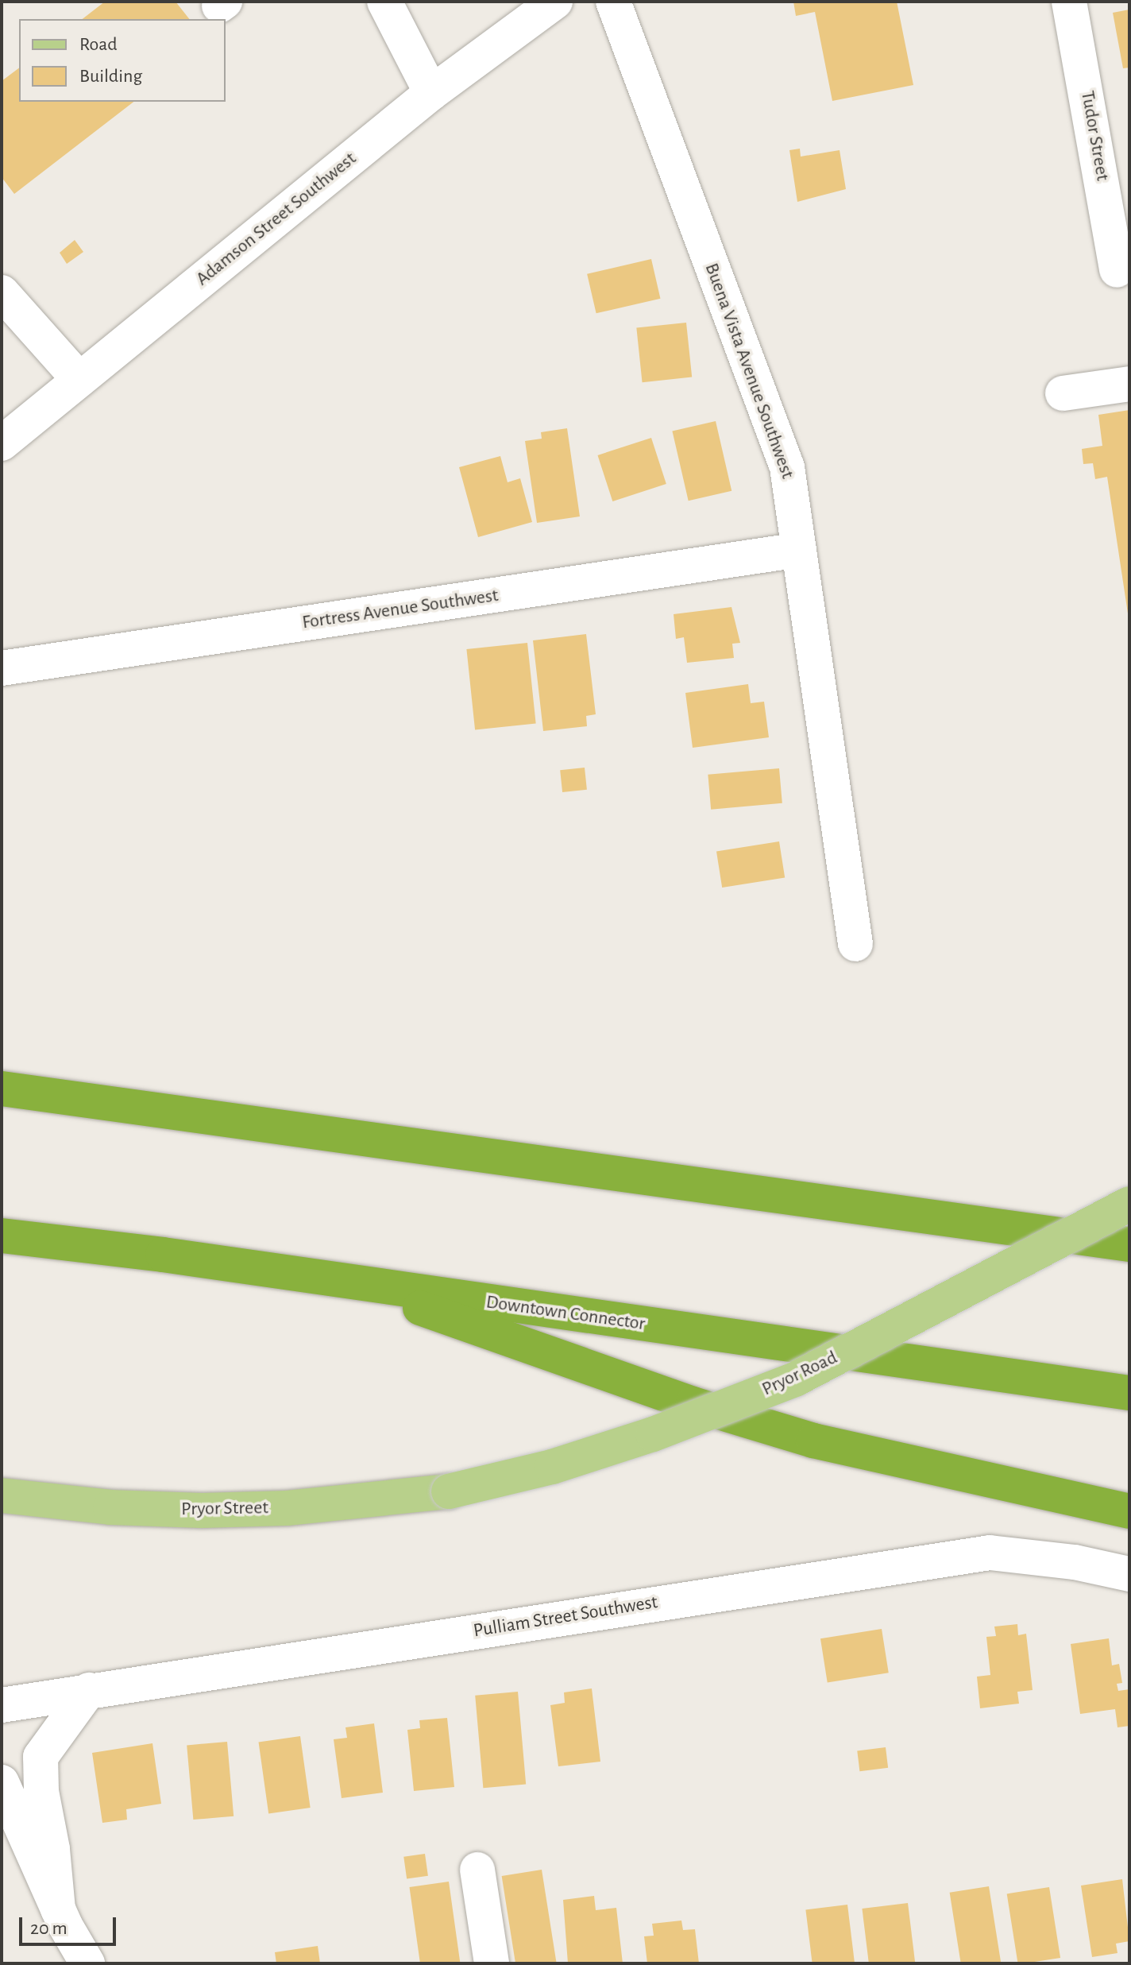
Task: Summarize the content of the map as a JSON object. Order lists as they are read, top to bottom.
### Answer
{
  "streets": {
    "highway": ["Downtown Connector"],
    "main road": ["Pryor Road", "Pryor Street"],
    "street": [
      "Tudor Street",
      "Adamson Street Southwest",
      "Buena Vista Avenue Southwest",
      "Fortress Avenue Southwest",
      "Pulliam Street Southwest"
    ]
  },
  "crossings": [
    ["Buena Vista Avenue Southwest", "Fortress Avenue Southwest"],
    ["Pryor Road", "Pryor Street"]
  ],
  "legend": ["Road", "Building"],
  "scale_bar": "20 m"
}
